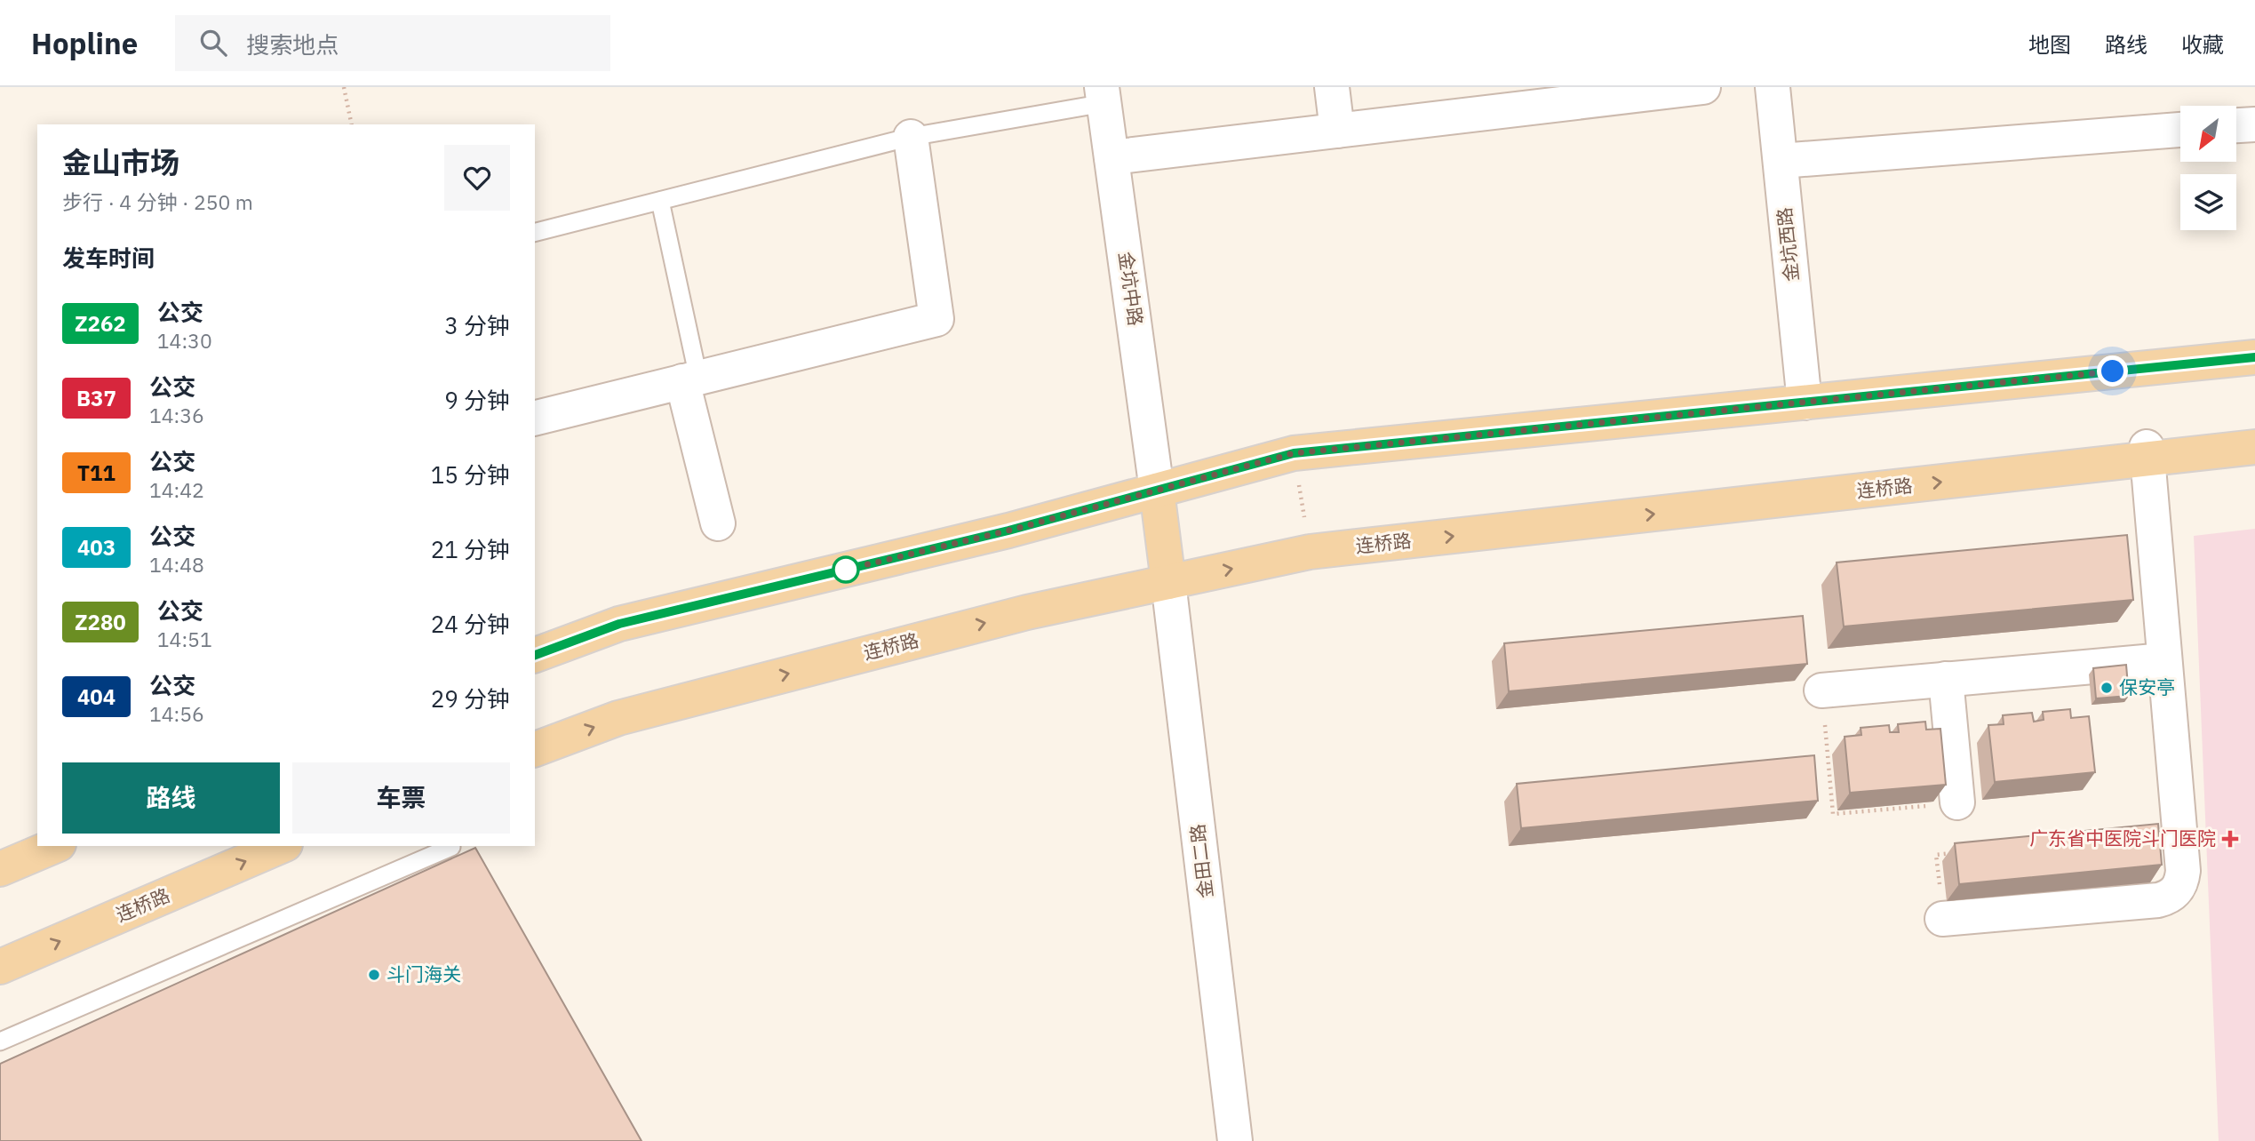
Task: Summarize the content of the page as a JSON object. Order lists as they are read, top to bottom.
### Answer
{
  "streets": {
    "main road": ["连桥路"],
    "street": ["金坑西路", "金坑中路", "金田二路"]
  },
  "crossings": [
    ["连桥路", "金田二路"]
  ],
  "places": {
    "other": ["保安亭", "斗门海关"],
    "health": ["广东省中医院斗门医院"]
  },
  "lines": ["bus line Z262"],
  "north": "bottom left",
  "page": {
    "header": "Hopline",
    "search": "搜索地点",
    "nav": ["地图", "路线", "收藏"],
    "heading": [
      ["金山市场", "步行 · 4 分钟 · 250 m"],
      "发车时间"
    ],
    "list": [
      {
        "mark": "Z262",
        "name": "公交",
        "note": "14:30",
        "value": "3 分钟"
      },
      {
        "mark": "B37",
        "name": "公交",
        "note": "14:36",
        "value": "9 分钟"
      },
      {
        "mark": "T11",
        "name": "公交",
        "note": "14:42",
        "value": "15 分钟"
      },
      {
        "mark": "403",
        "name": "公交",
        "note": "14:48",
        "value": "21 分钟"
      },
      {
        "mark": "Z280",
        "name": "公交",
        "note": "14:51",
        "value": "24 分钟"
      },
      {
        "mark": "404",
        "name": "公交",
        "note": "14:56",
        "value": "29 分钟"
      }
    ],
    "buttons": ["路线", "车票"]
  }
}
